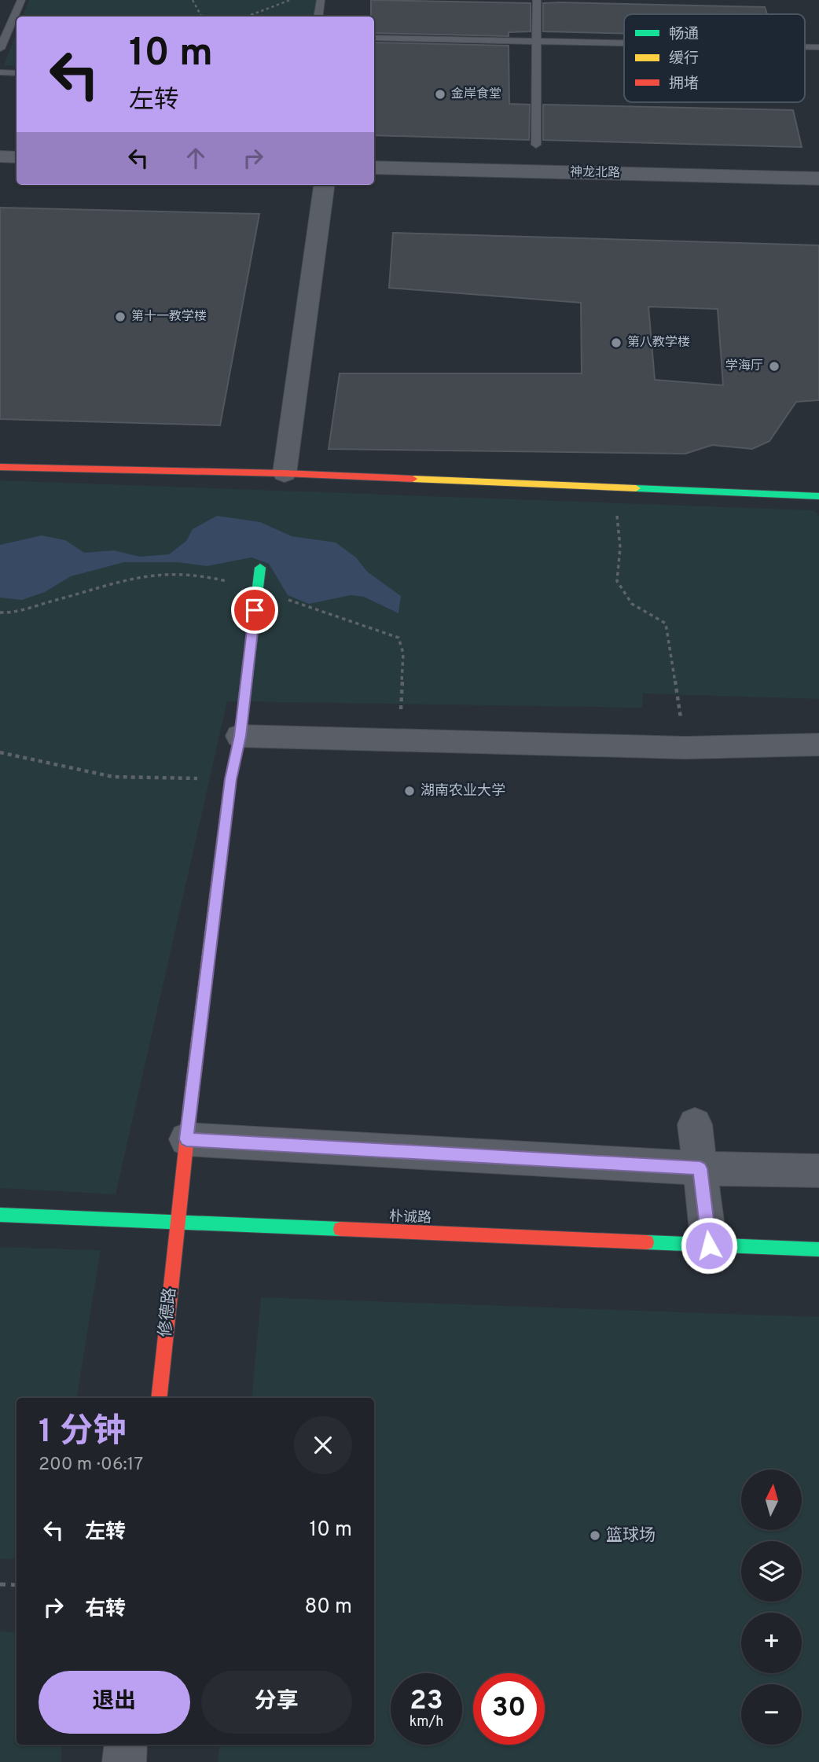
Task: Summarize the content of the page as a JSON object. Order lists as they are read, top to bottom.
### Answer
{
  "streets": {
    "street": ["神龙北路", "朴诚路", "修德路"]
  },
  "crossings": [
    ["朴诚路", "修德路"]
  ],
  "places": [
    "金岸食堂",
    "第十一教学楼",
    "第八教学楼",
    "学海厅",
    "湖南农业大学",
    "篮球场"
  ],
  "legend": ["畅通", "缓行", "拥堵"],
  "north": "top",
  "page": {
    "turn": ["10 m", "左转"],
    "heading": ["1 分钟", "200 m · 06:17"],
    "map_buttons": ["+", "−"],
    "list": [
      {
        "name": "左转",
        "value": "10 m"
      },
      {
        "name": "右转",
        "value": "80 m"
      }
    ],
    "buttons": ["退出", "分享"],
    "speed": "23 km/h",
    "limit": "30"
  }
}
